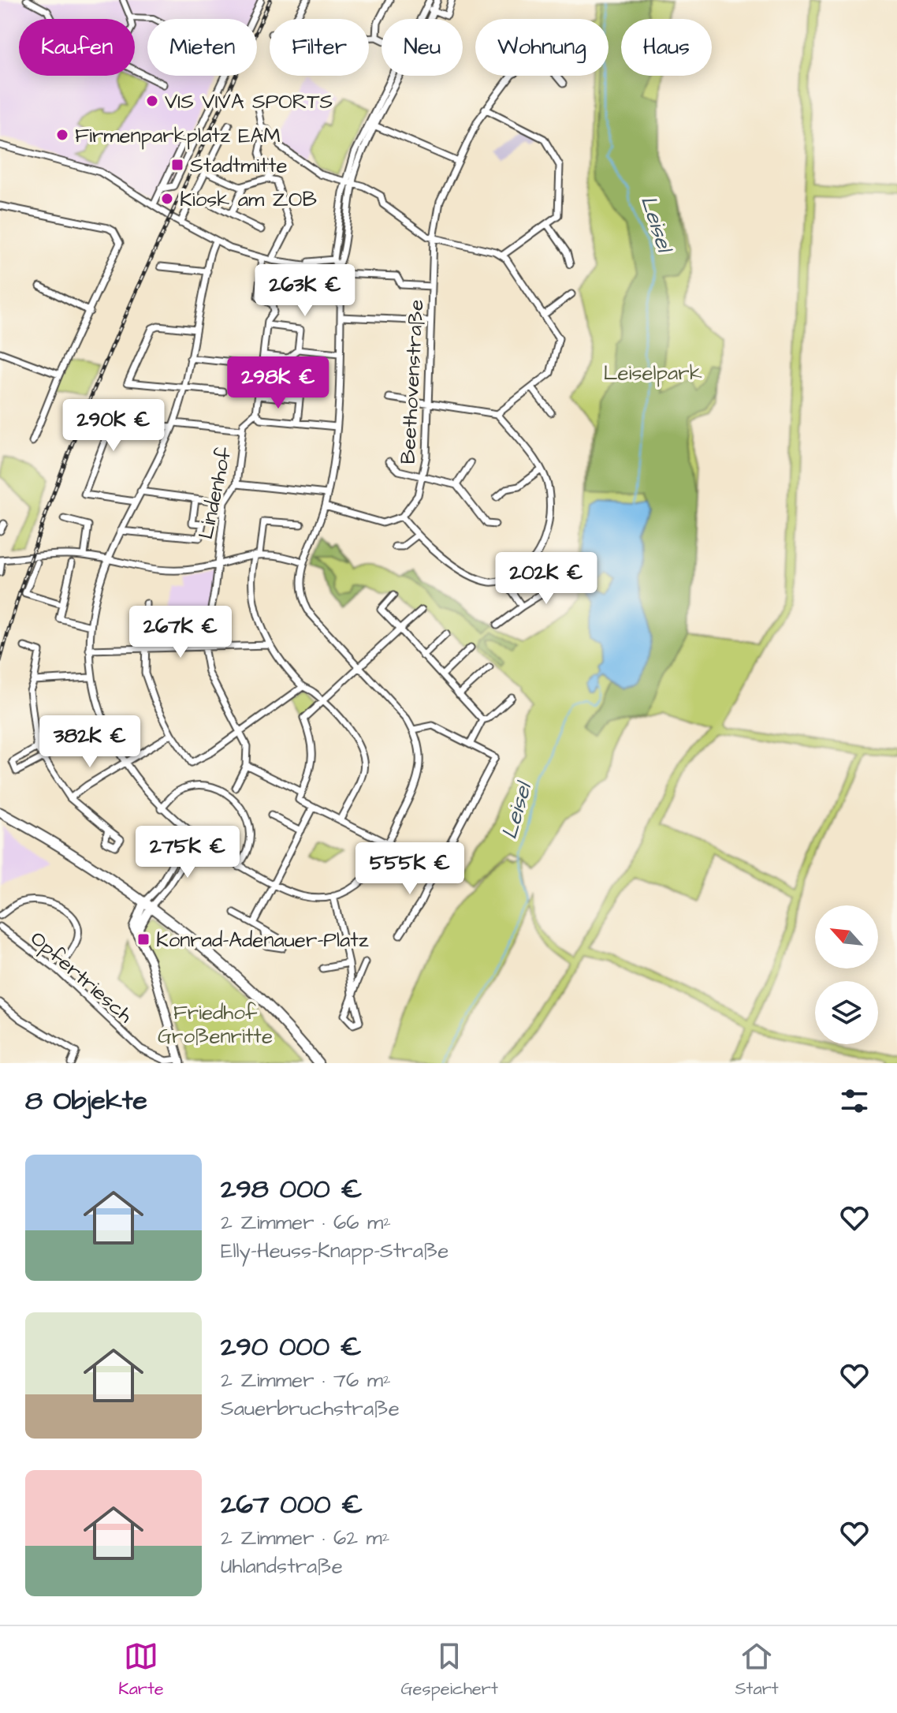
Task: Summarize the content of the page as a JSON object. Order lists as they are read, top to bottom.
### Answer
{
  "streets": {
    "street": ["Beethovenstraße", "Lindenhof", "Opfertriesch"]
  },
  "water": ["Leisel"],
  "parks": ["Leiselpark", "Friedhof Großenritte"],
  "places": {
    "other": ["VIS VIVA SPORTS", "Firmenparkplatz EAM", "Kiosk am ZOB"],
    "transit": ["Stadtmitte", "Konrad-Adenauer-Platz"]
  },
  "north": "top left",
  "page": {
    "chip": [
      "Kaufen",
      "Mieten",
      "Filter",
      "Neu",
      "Wohnung",
      "Haus"
    ],
    "price": [
      "263K €",
      "298K €",
      "290K €",
      "202K €",
      "267K €",
      "382K €",
      "275K €",
      "555K €"
    ],
    "heading": "8 Objekte",
    "list": [
      {
        "name": "298 000 €",
        "note": "2 Zimmer · 66 m² · Elly-Heuss-Knapp-Straße"
      },
      {
        "name": "290 000 €",
        "note": "2 Zimmer · 76 m² · Sauerbruchstraße"
      },
      {
        "name": "267 000 €",
        "note": "2 Zimmer · 62 m² · Uhlandstraße"
      }
    ],
    "tabs": ["Karte", "Gespeichert", "Start"]
  }
}
